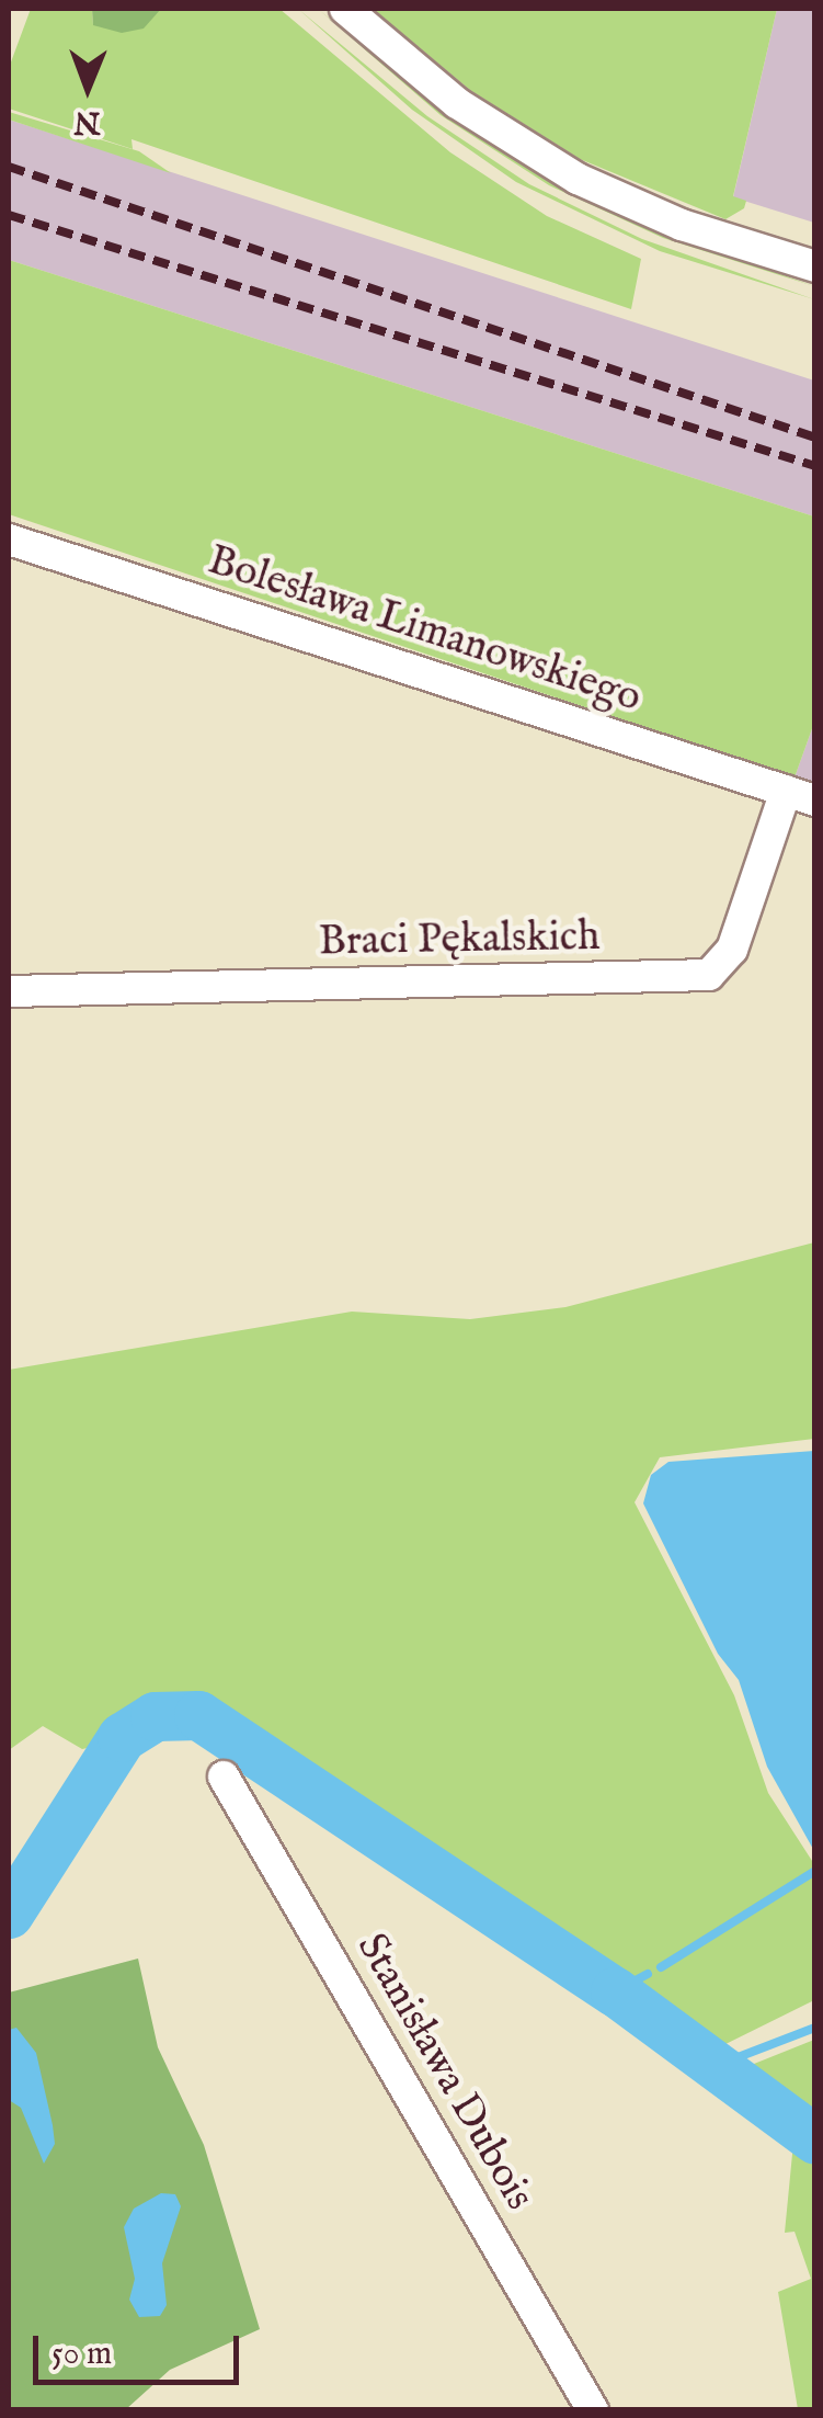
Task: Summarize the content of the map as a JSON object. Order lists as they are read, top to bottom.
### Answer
{
  "streets": {
    "street": ["Bolesława Limanowskiego", "Braci Pękalskich", "Stanisława Dubois"]
  },
  "crossings": [
    ["Bolesława Limanowskiego", "Braci Pękalskich"]
  ],
  "scale_bar": "50 m",
  "north": "bottom"
}
